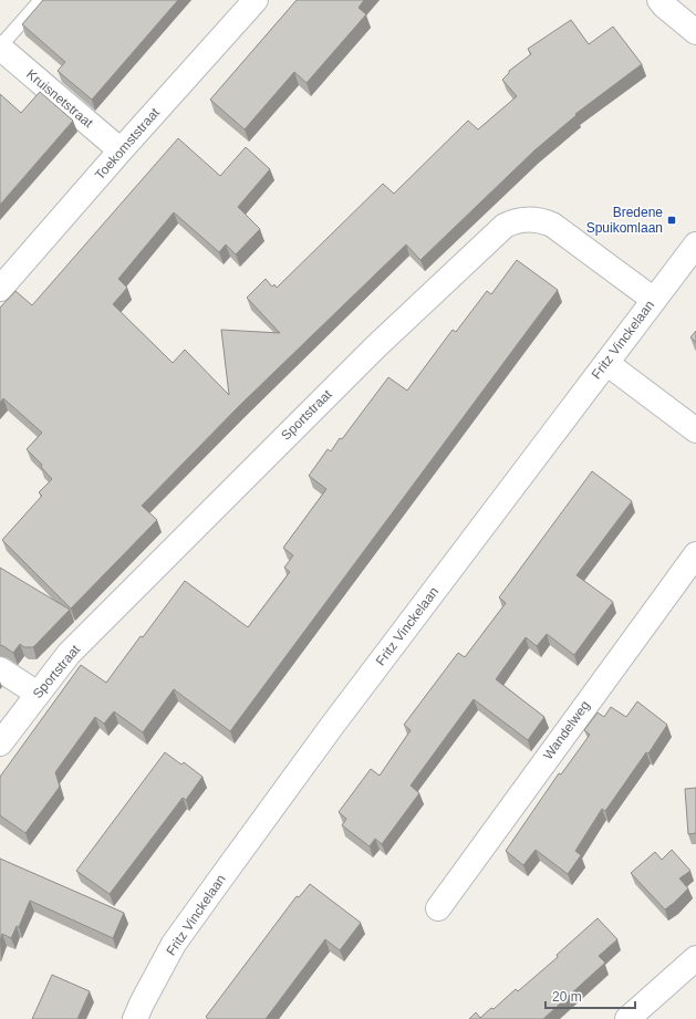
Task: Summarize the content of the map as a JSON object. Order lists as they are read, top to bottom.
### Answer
{
  "streets": {
    "street": [
      "Kruisnetstraat",
      "Toekomststraat",
      "Fritz Vinckelaan",
      "Sportstraat",
      "Wandelweg"
    ]
  },
  "crossings": [
    ["Kruisnetstraat", "Toekomststraat"],
    ["Fritz Vinckelaan", "Sportstraat"]
  ],
  "places": {
    "transit": ["Bredene Spuikomlaan"]
  },
  "scale_bar": "20 m"
}
